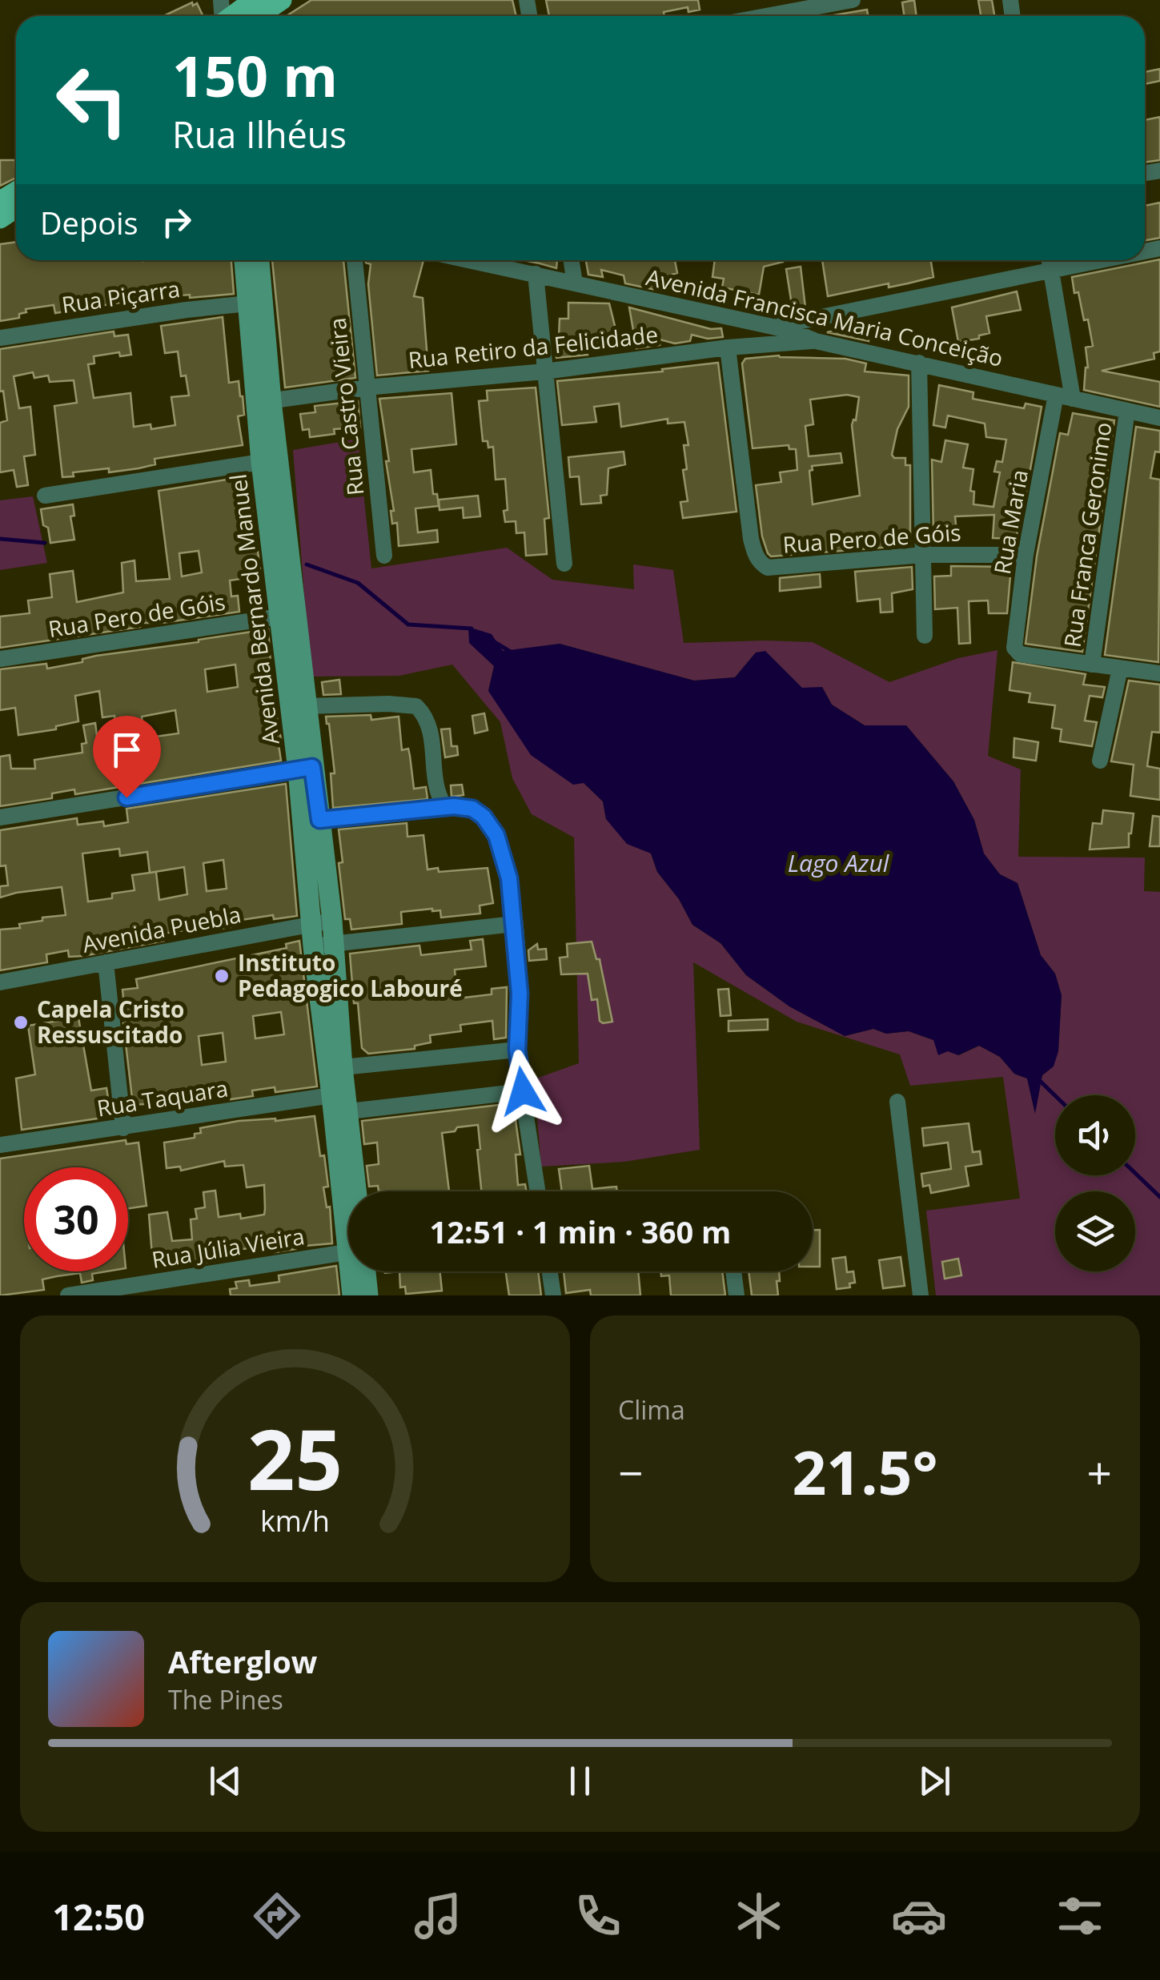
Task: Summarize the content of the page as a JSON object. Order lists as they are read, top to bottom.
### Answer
{
  "streets": {
    "street": [
      "Rua Piçarra",
      "Avenida Francisca Maria Conceição",
      "Rua Retiro da Felicidade",
      "Rua Castro Vieira",
      "Rua Maria",
      "Rua Franca Geronimo",
      "Rua Pero de Góis",
      "Avenida Bernardo Manuel",
      "Avenida Puebla",
      "Rua Taquara",
      "Rua Júlia Vieira"
    ]
  },
  "crossings": [
    ["Rua Piçarra", "Avenida Bernardo Manuel"],
    ["Avenida Francisca Maria Conceição", "Rua Retiro da Felicidade"],
    ["Avenida Francisca Maria Conceição", "Rua Maria"],
    ["Avenida Francisca Maria Conceição", "Rua Franca Geronimo"],
    ["Rua Retiro da Felicidade", "Rua Castro Vieira"],
    ["Rua Retiro da Felicidade", "Rua Pero de Góis"],
    ["Rua Retiro da Felicidade", "Avenida Bernardo Manuel"],
    ["Rua Maria", "Rua Franca Geronimo"],
    ["Rua Maria", "Rua Pero de Góis"],
    ["Rua Pero de Góis", "Avenida Bernardo Manuel"],
    ["Avenida Bernardo Manuel", "Avenida Puebla"],
    ["Avenida Bernardo Manuel", "Rua Taquara"]
  ],
  "water": ["Lago Azul"],
  "places": ["Instituto Pedagogico Labouré", "Capela Cristo Ressuscitado"],
  "page": {
    "turn": ["150 m", "Rua Ilhéus"],
    "then": "Depois",
    "limit": "30",
    "trip": "12:51 · 1 min · 360 m",
    "tile": "Clima",
    "heat": ["−", "21.5°", "+"],
    "song": ["Afterglow", "The Pines"],
    "tabs": "12:50",
    "gauge": ["25", "km/h"]
  }
}
